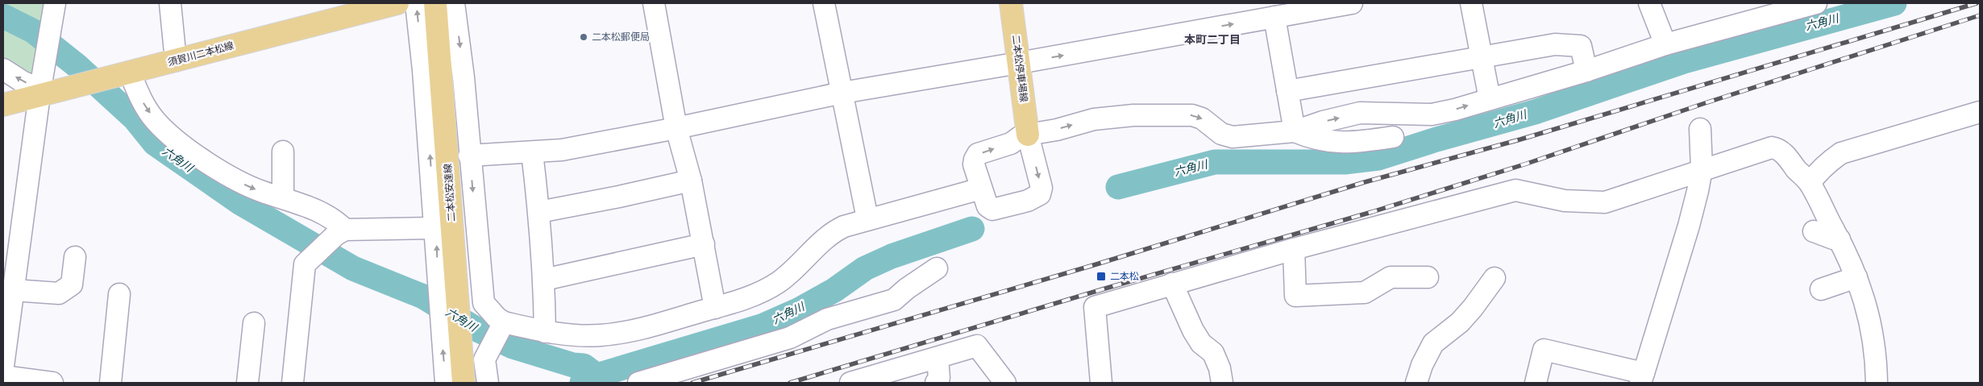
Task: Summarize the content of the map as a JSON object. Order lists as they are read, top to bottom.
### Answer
{
  "streets": {
    "main road": ["須賀川二本松線", "二本松停車場線", "二本松安達線"]
  },
  "districts": ["本町二丁目"],
  "water": ["六角川"],
  "places": {
    "other": ["二本松郵便局"],
    "transit": ["二本松"]
  }
}
